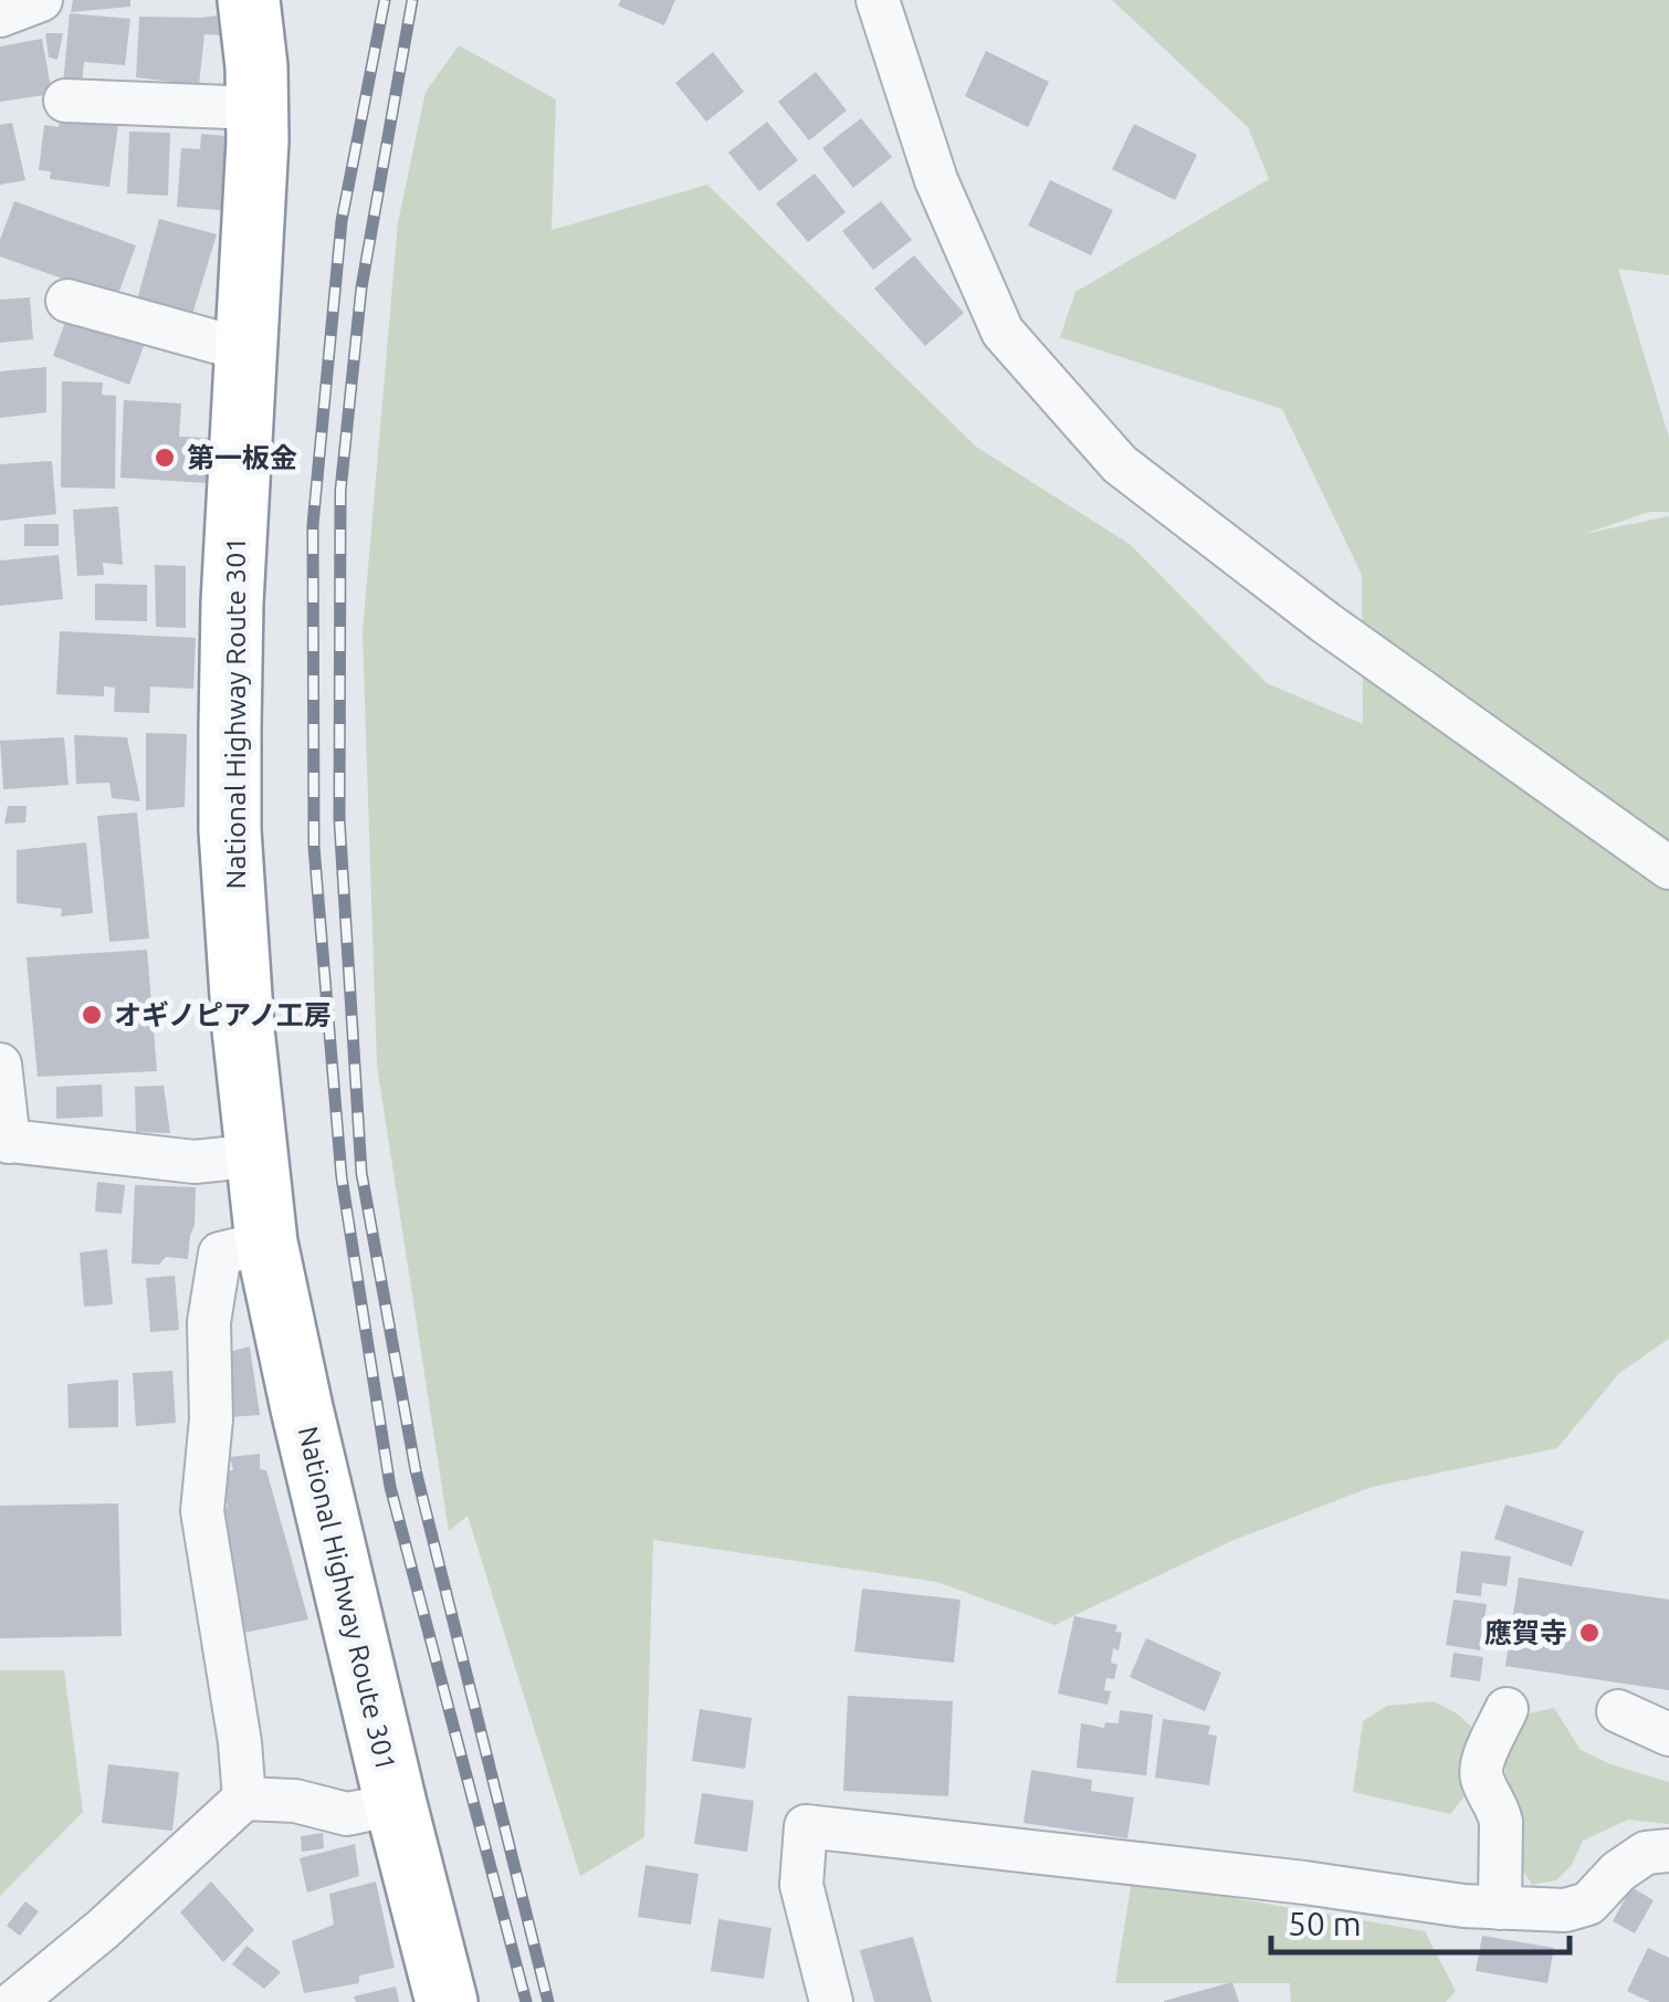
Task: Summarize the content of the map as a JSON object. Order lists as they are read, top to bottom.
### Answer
{
  "streets": {
    "highway": ["National Highway Route 301"]
  },
  "places": ["第一板金", "オギノピアノ工房", "應賀寺"],
  "scale_bar": "50 m"
}
